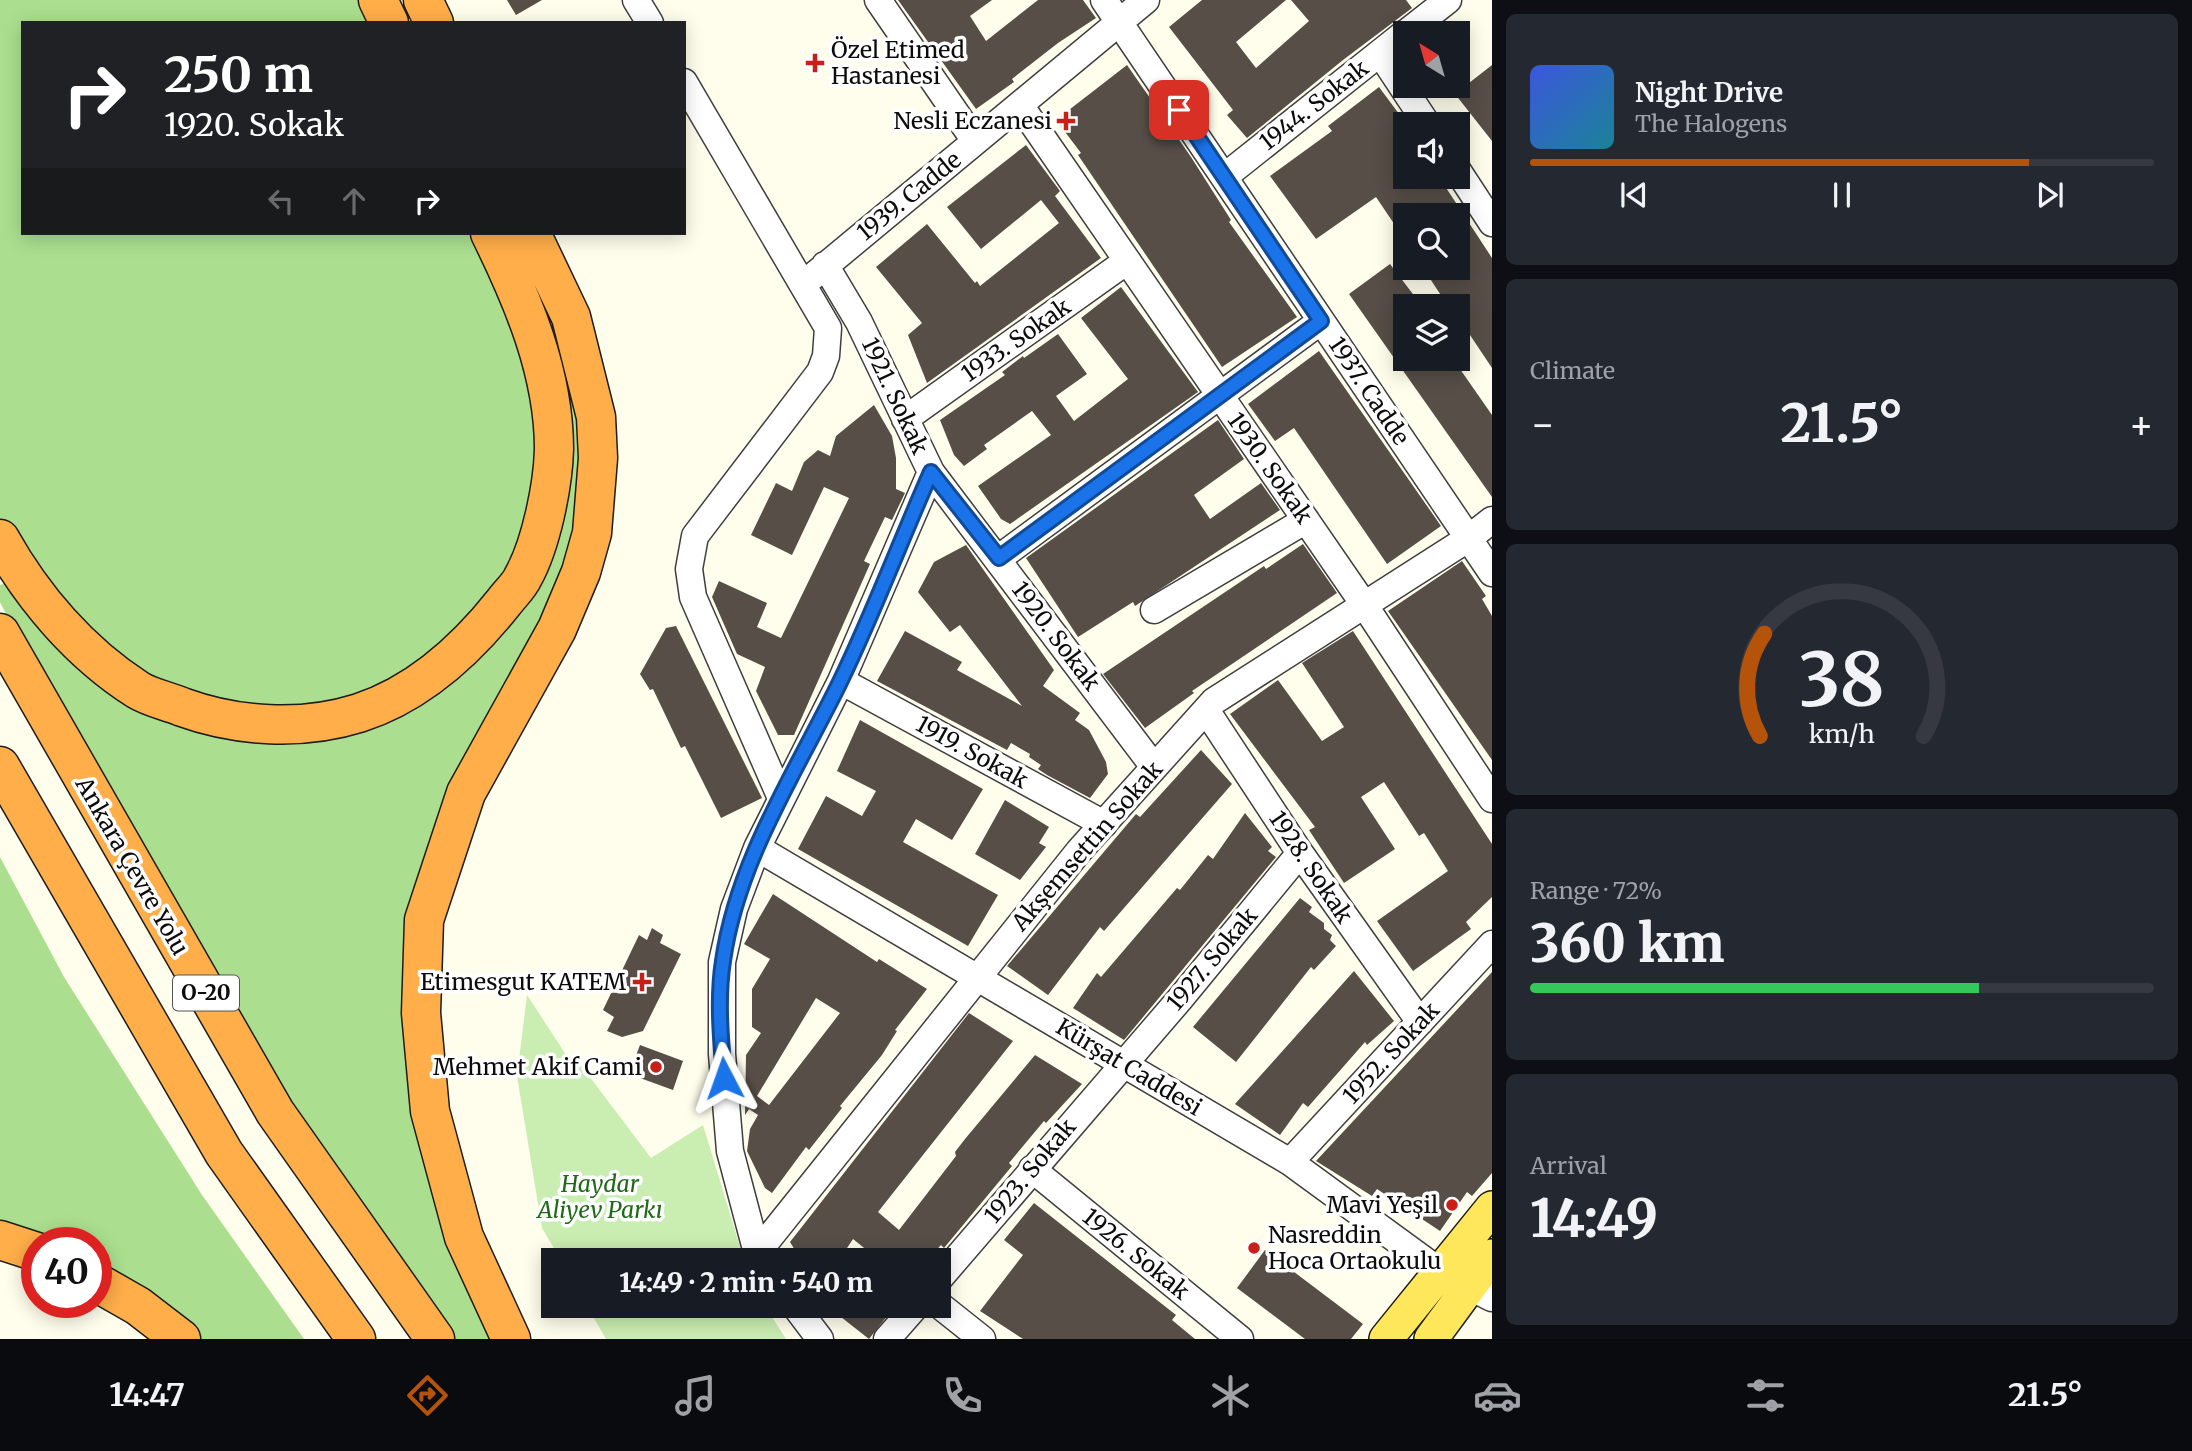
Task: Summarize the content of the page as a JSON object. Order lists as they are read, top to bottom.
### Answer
{
  "streets": {
    "highway": ["Ankara Çevre Yolu", "O-20"],
    "street": [
      "1944. Sokak",
      "1939. Cadde",
      "1933. Sokak",
      "1937. Cadde",
      "1921. Sokak",
      "1930. Sokak",
      "1920. Sokak",
      "1919. Sokak",
      "Akşemsettin Sokak",
      "1928. Sokak",
      "1927. Sokak",
      "1952. Sokak",
      "Kürşat Caddesi",
      "1923. Sokak",
      "1926. Sokak"
    ]
  },
  "crossings": [
    ["1944. Sokak", "1937. Cadde"],
    ["1939. Cadde", "1937. Cadde"],
    ["1939. Cadde", "1921. Sokak"],
    ["1939. Cadde", "1930. Sokak"],
    ["1933. Sokak", "1921. Sokak"],
    ["1933. Sokak", "1930. Sokak"],
    ["1937. Cadde", "Akşemsettin Sokak"],
    ["1921. Sokak", "1920. Sokak"],
    ["1921. Sokak", "1919. Sokak"],
    ["1921. Sokak", "Kürşat Caddesi"],
    ["1930. Sokak", "Akşemsettin Sokak"],
    ["1920. Sokak", "Akşemsettin Sokak"],
    ["1919. Sokak", "Akşemsettin Sokak"],
    ["Akşemsettin Sokak", "1928. Sokak"],
    ["Akşemsettin Sokak", "Kürşat Caddesi"],
    ["1928. Sokak", "1927. Sokak"],
    ["1928. Sokak", "1952. Sokak"],
    ["1927. Sokak", "Kürşat Caddesi"],
    ["1927. Sokak", "1923. Sokak"],
    ["1952. Sokak", "Kürşat Caddesi"],
    ["Kürşat Caddesi", "1923. Sokak"],
    ["1923. Sokak", "1926. Sokak"]
  ],
  "parks": ["Haydar Aliyev Parkı"],
  "places": {
    "health": ["Özel Etimed Hastanesi", "Nesli Eczanesi", "Etimesgut KATEM"],
    "other": ["Mehmet Akif Cami", "Mavi Yeşil", "Nasreddin Hoca Ortaokulu"]
  },
  "north": "top left",
  "page": {
    "turn": ["250 m", "1920. Sokak"],
    "song": ["Night Drive", "The Halogens"],
    "tile": [
      "Climate",
      ["Range · 72%", "360 km"],
      ["Arrival", "14:49"]
    ],
    "heat": ["−", "21.5°", "+"],
    "limit": "40",
    "trip": "14:49 · 2 min · 540 m",
    "tabs": ["14:47", "21.5°"],
    "gauge": ["38", "km/h"]
  }
}
